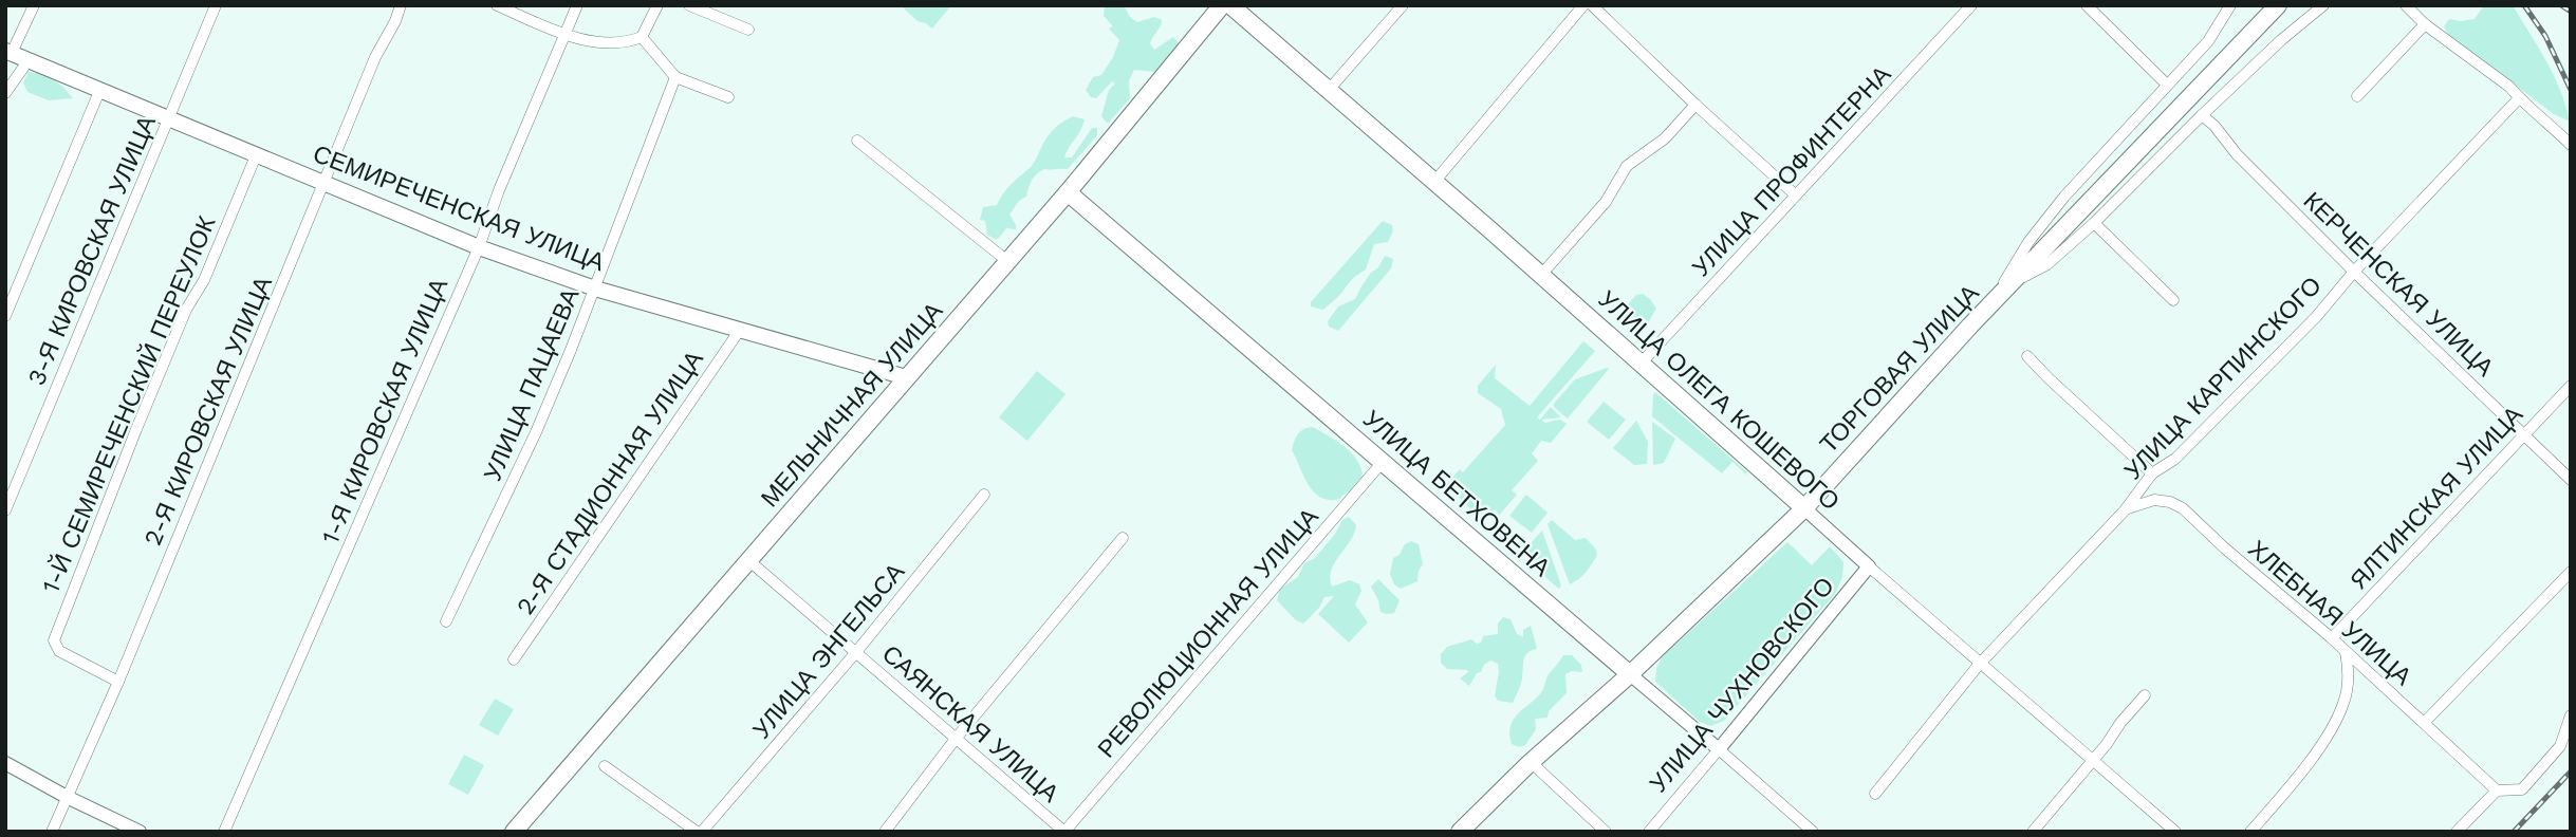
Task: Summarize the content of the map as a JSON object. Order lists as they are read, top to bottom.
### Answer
{
  "streets": {
    "main road": [
      "СЕМИРЕЧЕНСКАЯ УЛИЦА",
      "ТОРГОВАЯ УЛИЦА",
      "УЛИЦА ОЛЕГА КОШЕВОГО",
      "МЕЛЬНИЧНАЯ УЛИЦА",
      "УЛИЦА БЕТХОВЕНА"
    ],
    "street": [
      "УЛИЦА ПРОФИНТЕРНА",
      "3-Я КИРОВСКАЯ УЛИЦА",
      "КЕРЧЕНСКАЯ УЛИЦА",
      "УЛИЦА КАРПИНСКОГО",
      "УЛИЦА ПАЦАЕВА",
      "1-Й СЕМИРЕЧЕНСКИЙ ПЕРЕУЛОК",
      "2-Я КИРОВСКАЯ УЛИЦА",
      "1-Я КИРОВСКАЯ УЛИЦА",
      "2-Я СТАДИОННАЯ УЛИЦА",
      "ЯЛТИНСКАЯ УЛИЦА",
      "ХЛЕБНАЯ УЛИЦА",
      "РЕВОЛЮЦИОННАЯ УЛИЦА",
      "УЛИЦА ЭНГЕЛЬСА",
      "УЛИЦА ЧУХНОВСКОГО",
      "САЯНСКАЯ УЛИЦА"
    ]
  },
  "crossings": [
    ["УЛИЦА ПРОФИНТЕРНА", "УЛИЦА ОЛЕГА КОШЕВОГО"],
    ["СЕМИРЕЧЕНСКАЯ УЛИЦА", "3-Я КИРОВСКАЯ УЛИЦА"],
    ["СЕМИРЕЧЕНСКАЯ УЛИЦА", "УЛИЦА ПАЦАЕВА"],
    ["СЕМИРЕЧЕНСКАЯ УЛИЦА", "1-Й СЕМИРЕЧЕНСКИЙ ПЕРЕУЛОК"],
    ["СЕМИРЕЧЕНСКАЯ УЛИЦА", "МЕЛЬНИЧНАЯ УЛИЦА"],
    ["СЕМИРЕЧЕНСКАЯ УЛИЦА", "2-Я КИРОВСКАЯ УЛИЦА"],
    ["СЕМИРЕЧЕНСКАЯ УЛИЦА", "1-Я КИРОВСКАЯ УЛИЦА"],
    ["СЕМИРЕЧЕНСКАЯ УЛИЦА", "2-Я СТАДИОННАЯ УЛИЦА"],
    ["КЕРЧЕНСКАЯ УЛИЦА", "УЛИЦА КАРПИНСКОГО"],
    ["КЕРЧЕНСКАЯ УЛИЦА", "ЯЛТИНСКАЯ УЛИЦА"],
    ["ТОРГОВАЯ УЛИЦА", "УЛИЦА ОЛЕГА КОШЕВОГО"],
    ["ТОРГОВАЯ УЛИЦА", "УЛИЦА БЕТХОВЕНА"],
    ["УЛИЦА КАРПИНСКОГО", "УЛИЦА ОЛЕГА КОШЕВОГО"],
    ["УЛИЦА КАРПИНСКОГО", "ХЛЕБНАЯ УЛИЦА"],
    ["УЛИЦА ОЛЕГА КОШЕВОГО", "УЛИЦА ЧУХНОВСКОГО"],
    ["1-Й СЕМИРЕЧЕНСКИЙ ПЕРЕУЛОК", "2-Я КИРОВСКАЯ УЛИЦА"],
    ["МЕЛЬНИЧНАЯ УЛИЦА", "УЛИЦА БЕТХОВЕНА"],
    ["МЕЛЬНИЧНАЯ УЛИЦА", "САЯНСКАЯ УЛИЦА"],
    ["УЛИЦА БЕТХОВЕНА", "РЕВОЛЮЦИОННАЯ УЛИЦА"],
    ["УЛИЦА БЕТХОВЕНА", "УЛИЦА ЧУХНОВСКОГО"],
    ["ЯЛТИНСКАЯ УЛИЦА", "ХЛЕБНАЯ УЛИЦА"],
    ["РЕВОЛЮЦИОННАЯ УЛИЦА", "САЯНСКАЯ УЛИЦА"],
    ["УЛИЦА ЭНГЕЛЬСА", "САЯНСКАЯ УЛИЦА"]
  ]
}
